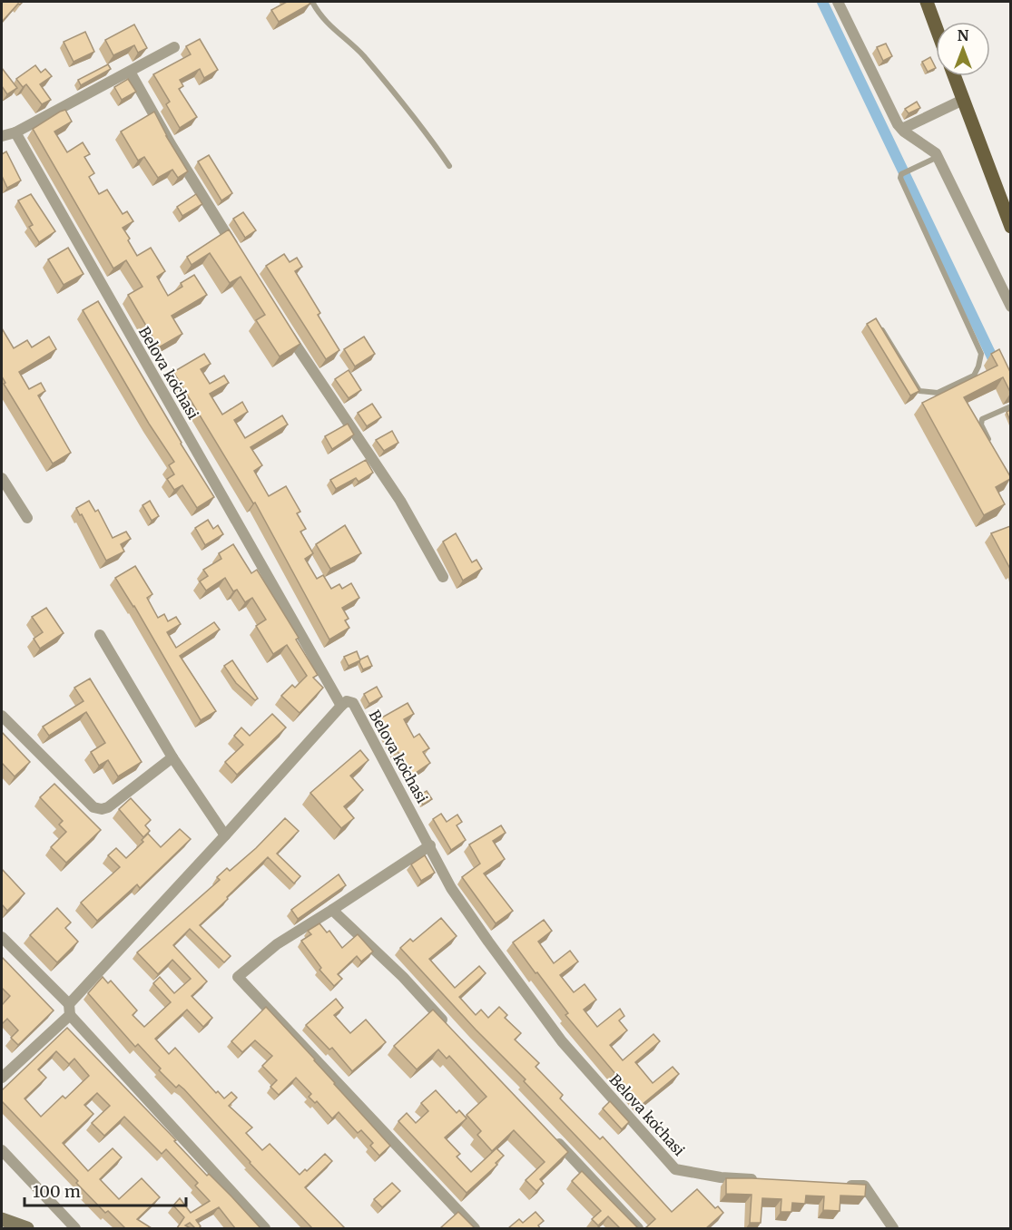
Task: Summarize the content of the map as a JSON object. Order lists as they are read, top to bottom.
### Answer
{
  "streets": {
    "street": ["Belova koʻchasi"]
  },
  "scale_bar": "100 m",
  "north": "top"
}
